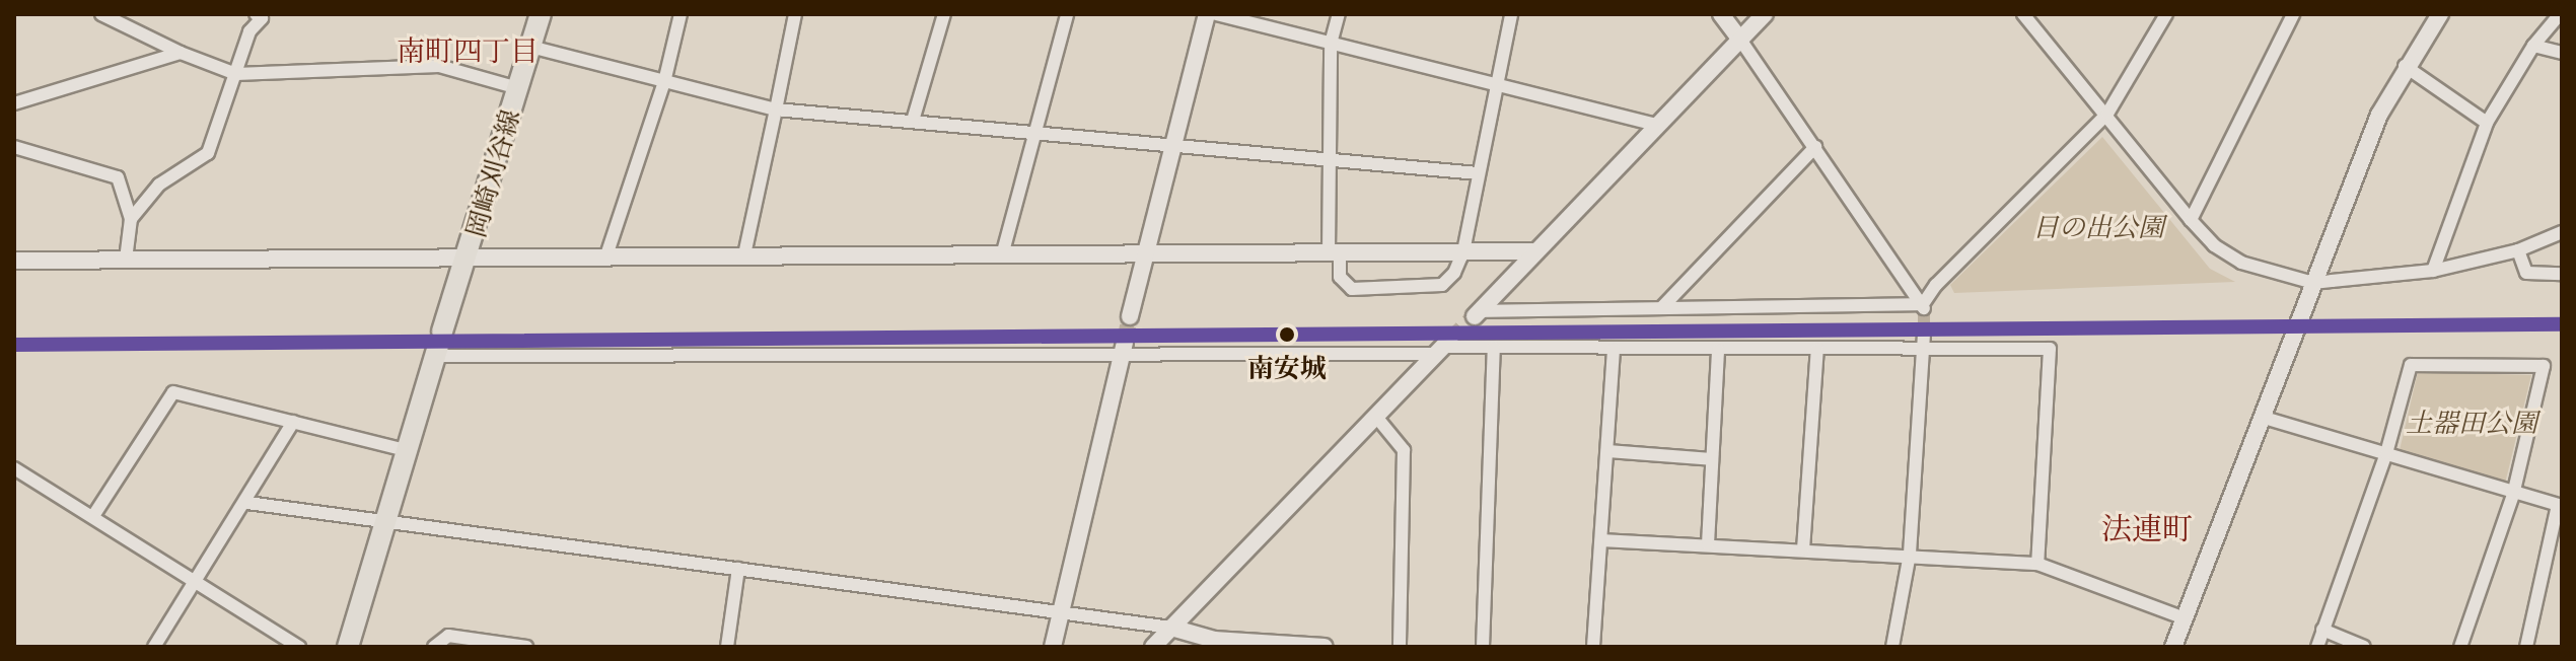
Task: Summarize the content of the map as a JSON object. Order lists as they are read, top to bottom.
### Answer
{
  "streets": {
    "main road": ["岡崎刈谷線"]
  },
  "districts": ["南町四丁目", "法連町"],
  "parks": ["日の出公園", "土器田公園"],
  "places": ["南安城"]
}
